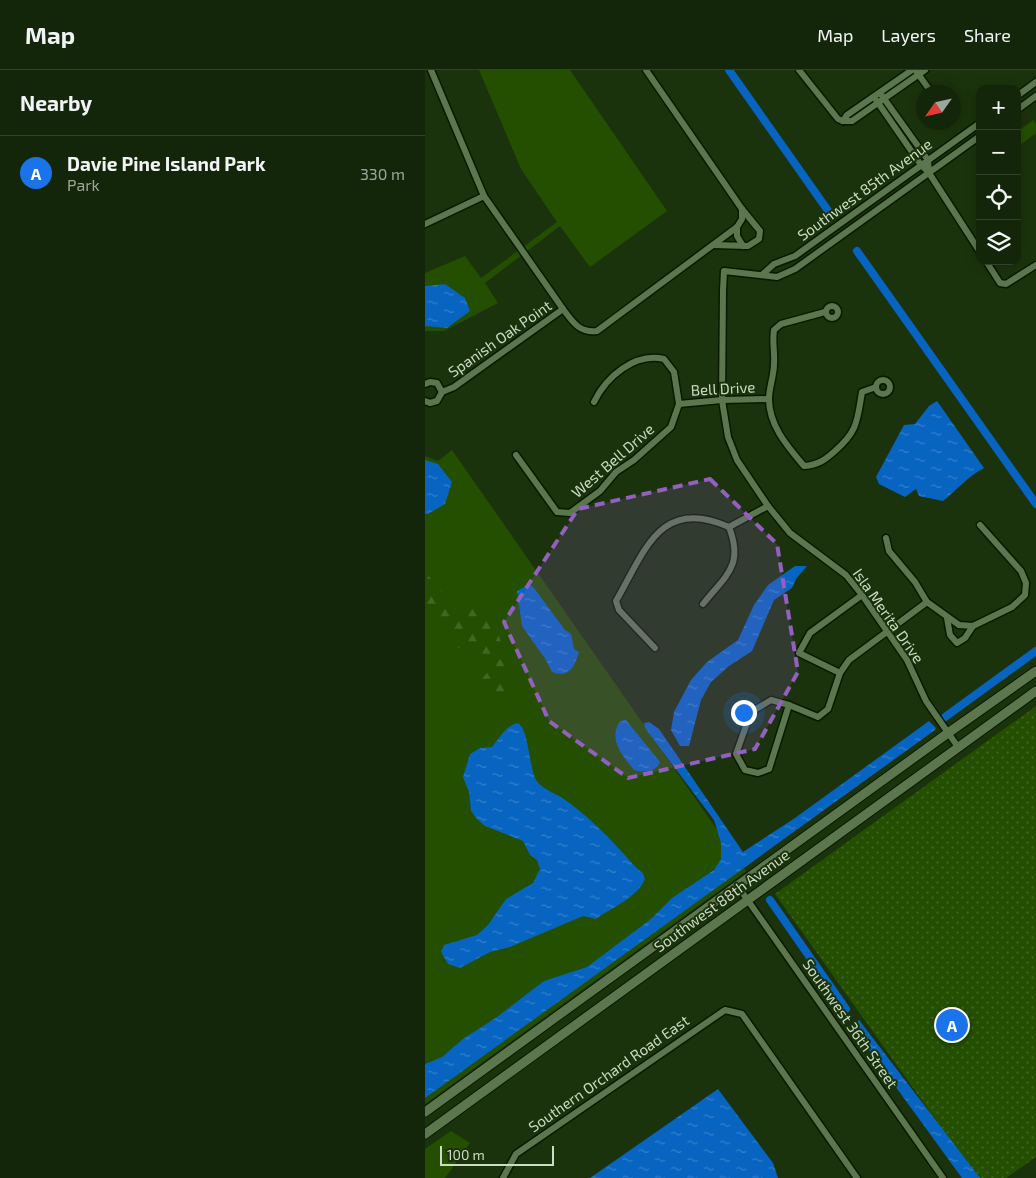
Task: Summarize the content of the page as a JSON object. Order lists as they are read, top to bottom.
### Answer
{
  "streets": {
    "main road": ["Southwest 88th Avenue"],
    "street": [
      "Southwest 85th Avenue",
      "Spanish Oak Point",
      "Bell Drive",
      "West Bell Drive",
      "Isla Merita Drive",
      "Southwest 36th Street",
      "Southern Orchard Road East"
    ]
  },
  "crossings": [
    ["Southwest 85th Avenue", "Isla Merita Drive"],
    ["Bell Drive", "West Bell Drive"],
    ["Bell Drive", "Isla Merita Drive"],
    ["Isla Merita Drive", "Southwest 88th Avenue"],
    ["Southwest 88th Avenue", "Southwest 36th Street"]
  ],
  "scale_bar": "100 m",
  "north": "bottom left",
  "page": {
    "header": "Map",
    "nav": ["Map", "Layers", "Share"],
    "heading": "Nearby",
    "map_buttons": ["+", "−"],
    "list": [
      {
        "mark": "A",
        "name": "Davie Pine Island Park",
        "note": "Park",
        "value": "330 m"
      }
    ],
    "pins": "A",
    "scale": "100 m"
  }
}
